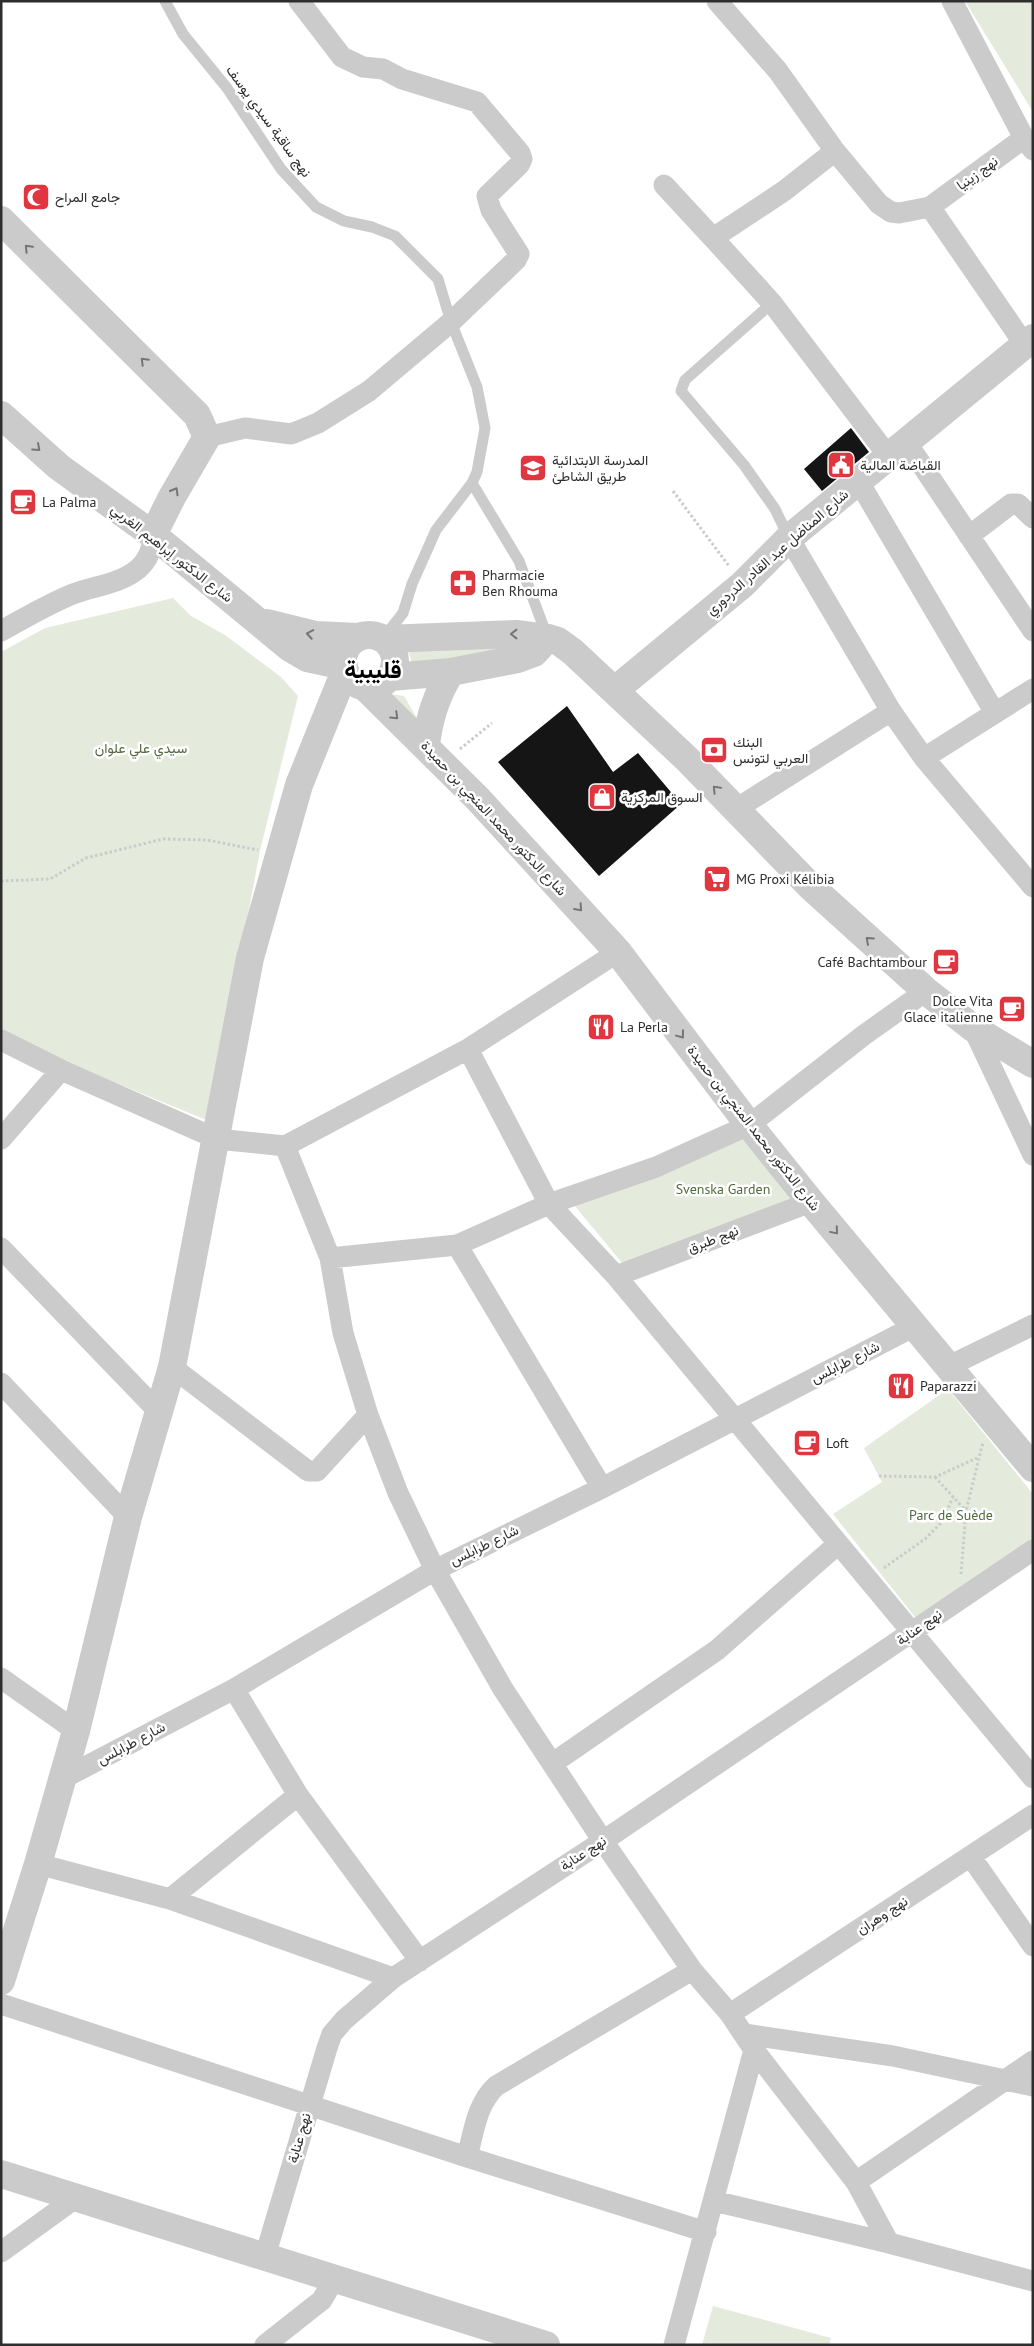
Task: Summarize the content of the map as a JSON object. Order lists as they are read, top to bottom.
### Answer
{
  "streets": {
    "street": [
      "نهج زينيا",
      "شارع المناضل عبد القادر الدردوري",
      "شارع الدكتور إبراهيم الغربي",
      "شارع الدكتور محمد المنجي بن حميدة",
      "نهج طبرق",
      "شارع طرابلس",
      "نهج عنابة",
      "نهج وهران"
    ],
    "lane": ["نهج ساقية سيدي يوسف"]
  },
  "crossings": [
    ["شارع الدكتور إبراهيم الغربي", "شارع الدكتور محمد المنجي بن حميدة"],
    ["شارع الدكتور محمد المنجي بن حميدة", "نهج طبرق"],
    ["شارع الدكتور محمد المنجي بن حميدة", "شارع طرابلس"]
  ],
  "districts": ["قليبية"],
  "parks": ["سيدي علي علوان", "Svenska Garden", "Parc de Suède"],
  "places": {
    "mosque": ["جامع المراح"],
    "public building": ["القباضة المالية"],
    "school or university": ["المدرسة الابتدائية طريق الشاطئ"],
    "cafe": [
      "La Palma",
      "Café Bachtambour",
      "Dolce Vita Glace italienne",
      "Loft"
    ],
    "pharmacy": ["Pharmacie Ben Rhouma"],
    "bank": ["البنك العربي لتونس"],
    "shop": ["السوق المركزية"],
    "supermarket": ["MG Proxi Kélibia"],
    "restaurant": ["La Perla", "Paparazzi"]
  }
}
